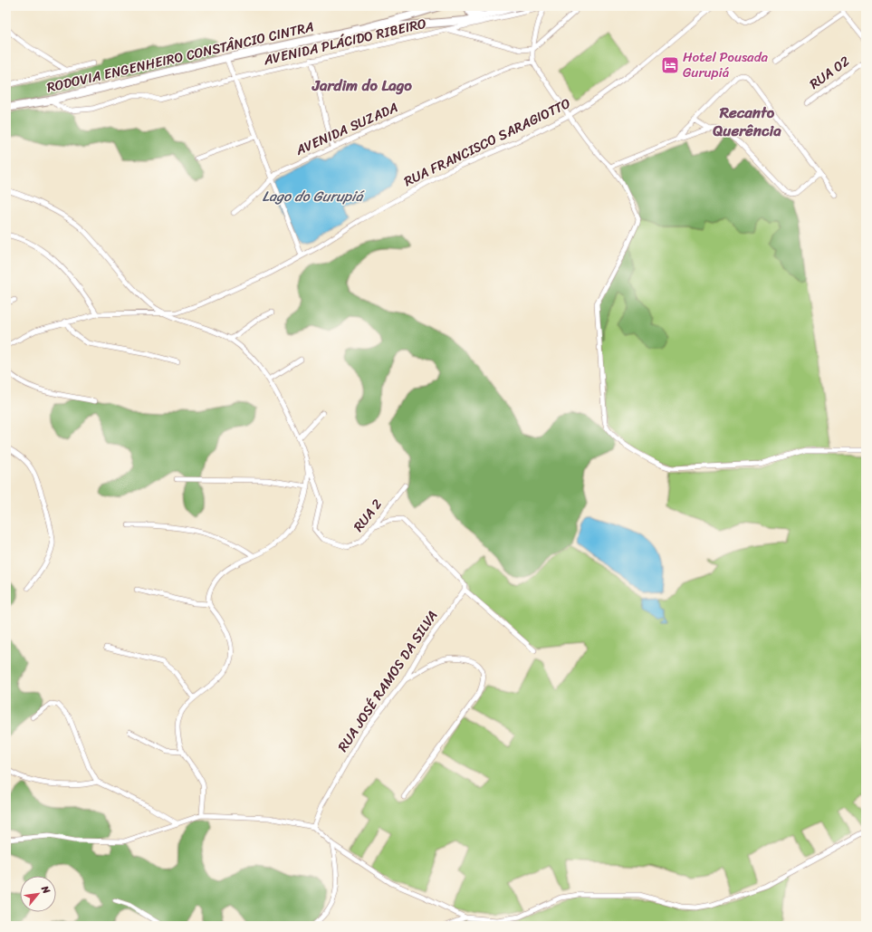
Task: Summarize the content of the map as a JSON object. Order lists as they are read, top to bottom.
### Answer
{
  "streets": {
    "main road": ["RODOVIA ENGENHEIRO CONSTÂNCIO CINTRA"],
    "street": [
      "AVENIDA PLÁCIDO RIBEIRO",
      "RUA 02",
      "AVENIDA SUZADA",
      "RUA FRANCISCO SARAGIOTTO",
      "RUA 2",
      "RUA JOSÉ RAMOS DA SILVA"
    ]
  },
  "crossings": [
    ["AVENIDA PLÁCIDO RIBEIRO", "RODOVIA ENGENHEIRO CONSTÂNCIO CINTRA"]
  ],
  "districts": ["Jardim do Lago", "Recanto Querência"],
  "water": ["Lago do Gurupiá"],
  "places": {
    "hotel": ["Hotel Pousada Gurupiá"]
  },
  "north": "top right"
}
